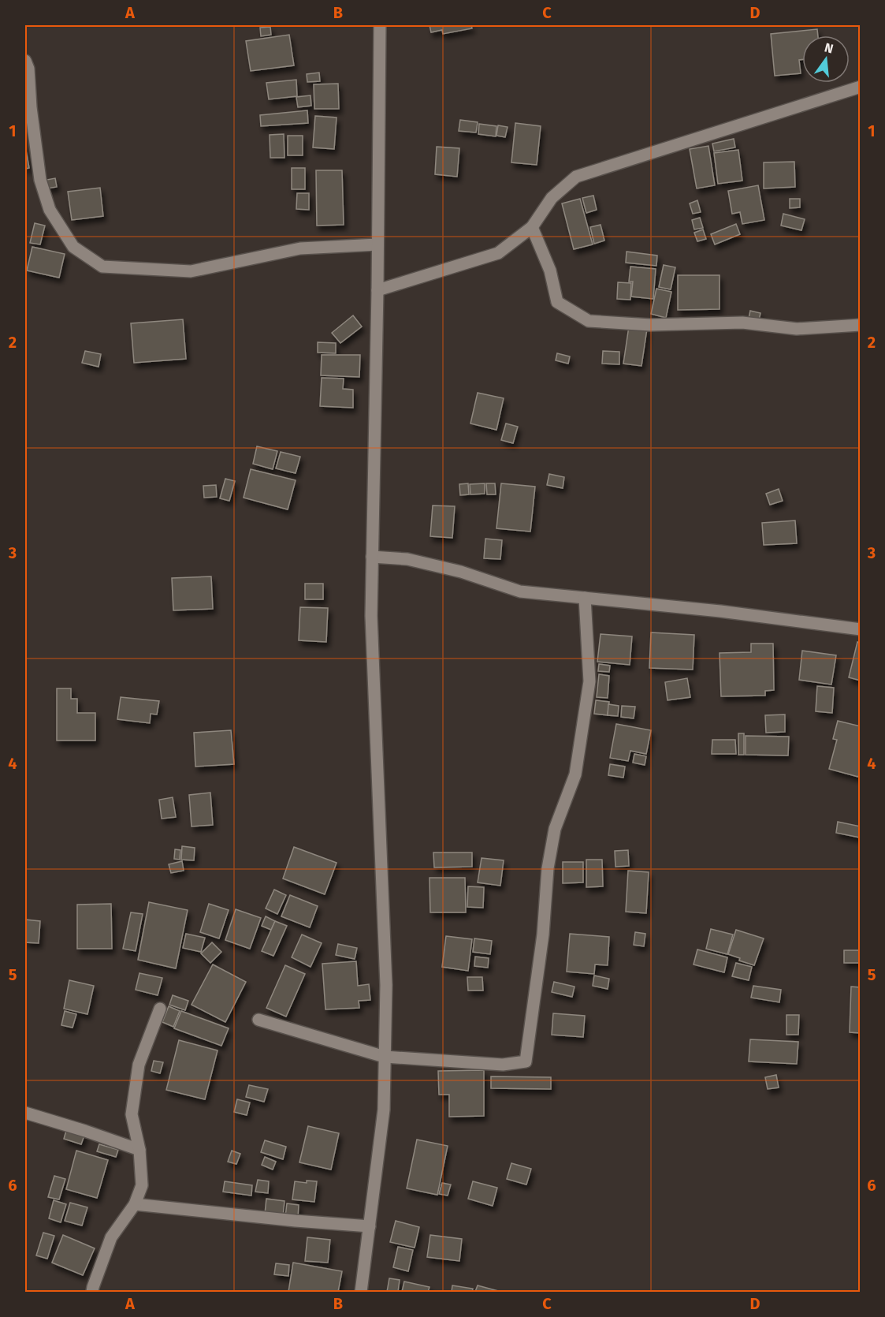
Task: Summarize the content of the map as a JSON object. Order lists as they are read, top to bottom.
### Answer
{
  "north": "top",
  "grid": {
    "columns": [
      "A",
      "B",
      "C",
      "D"
    ],
    "rows": [
      "1",
      "2",
      "3",
      "4",
      "5",
      "6"
    ]
  }
}
